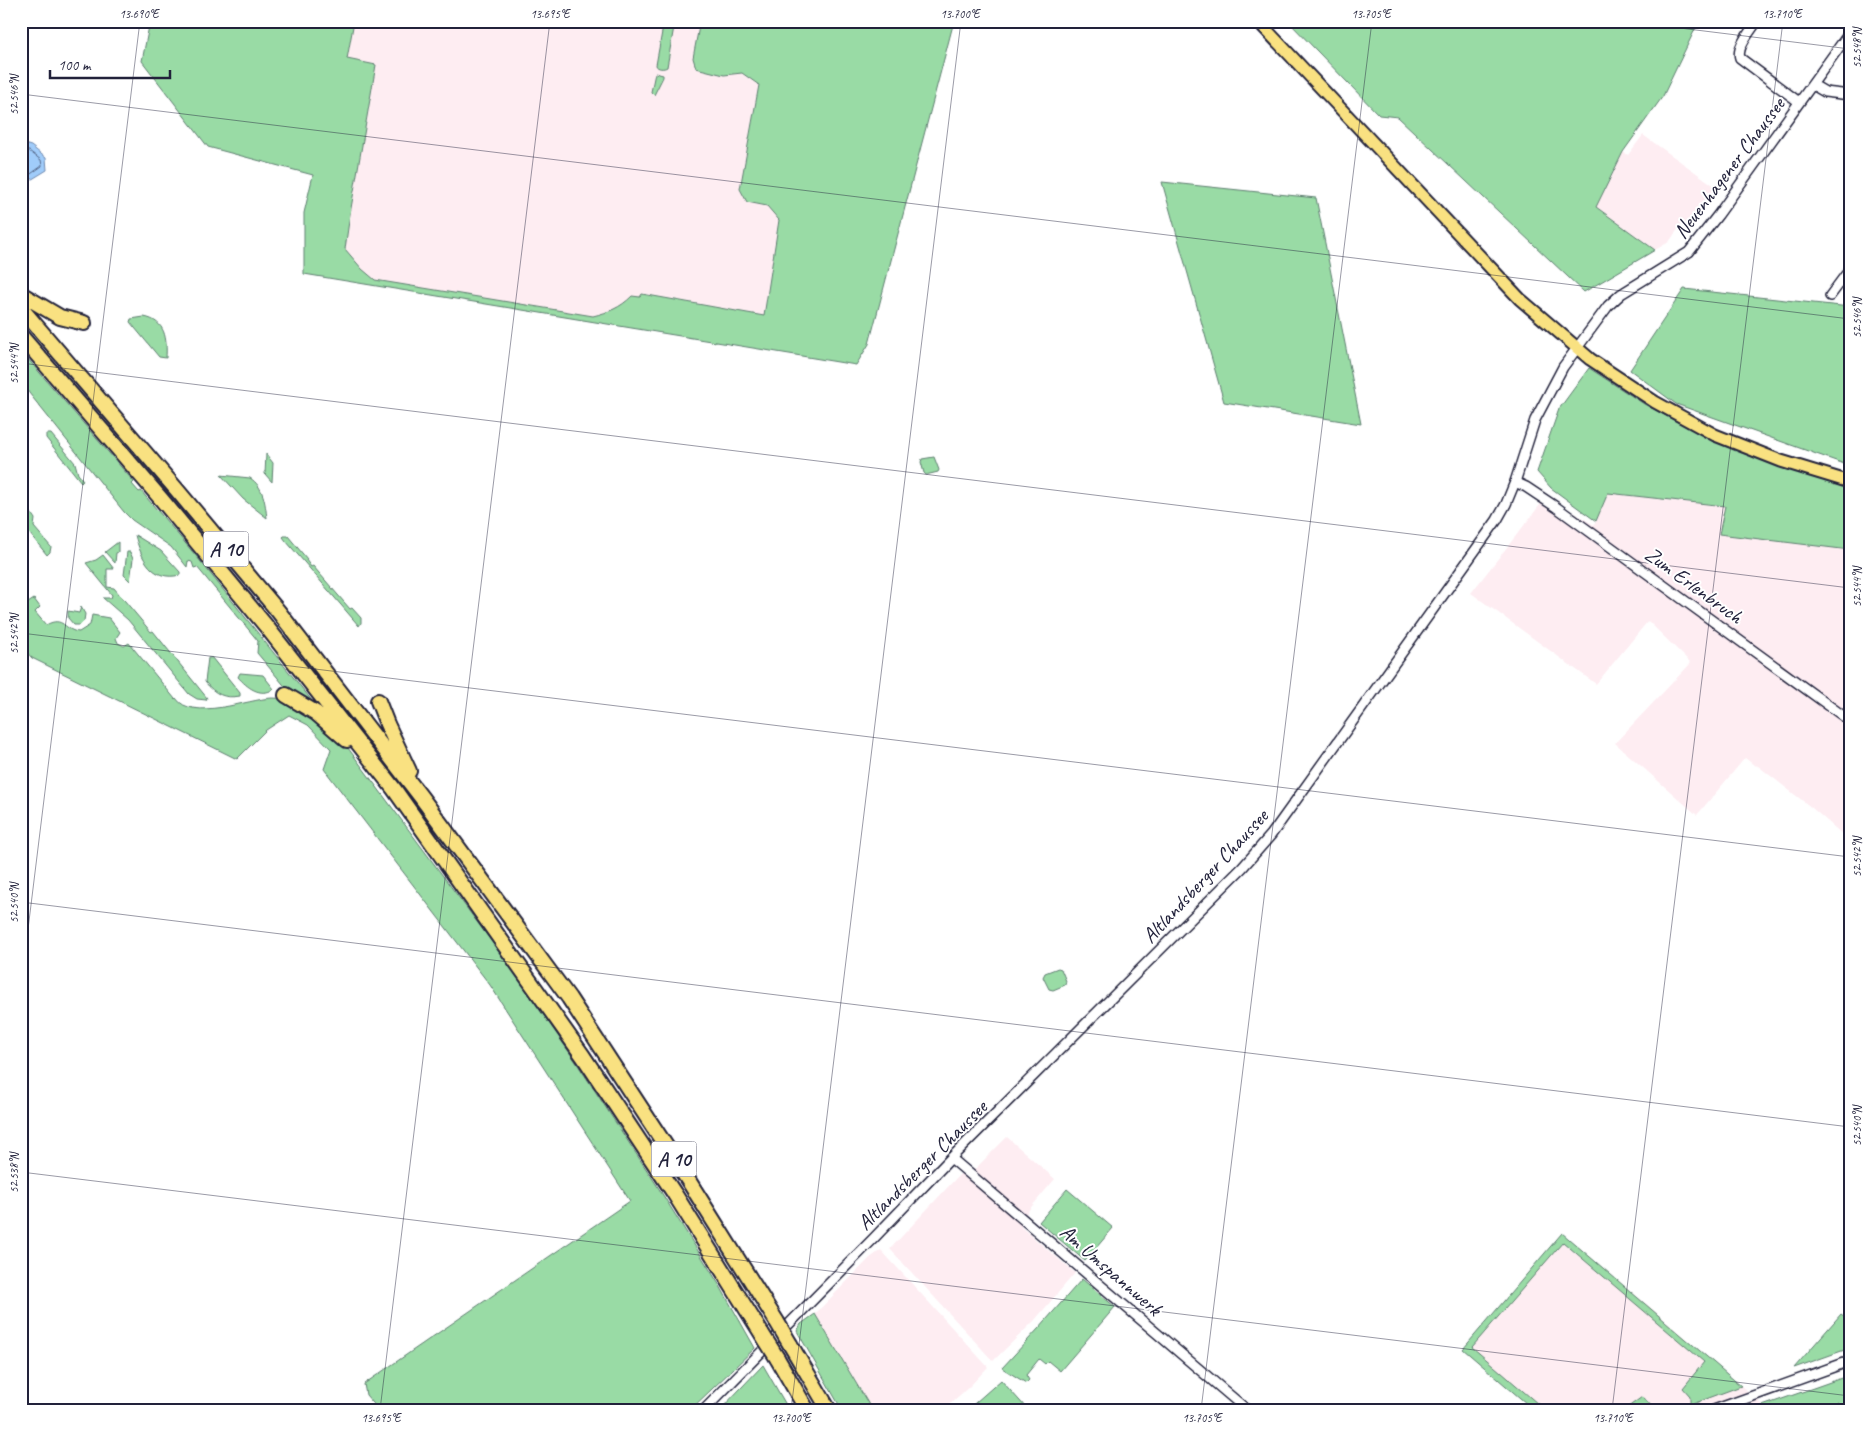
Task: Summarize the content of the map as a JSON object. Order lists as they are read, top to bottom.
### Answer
{
  "streets": {
    "highway": ["A 10"],
    "street": [
      "Neuenhagener Chaussee",
      "Zum Erlenbruch",
      "Altlandsberger Chaussee",
      "Am Umspannwerk"
    ]
  },
  "crossings": [
    ["Neuenhagener Chaussee", "Altlandsberger Chaussee"],
    ["Zum Erlenbruch", "Altlandsberger Chaussee"],
    ["Altlandsberger Chaussee", "Am Umspannwerk"]
  ],
  "scale_bar": "100 m",
  "coordinates": [
    "13.690°E",
    "13.695°E",
    "13.700°E",
    "13.705°E",
    "13.710°E",
    "52.548°N",
    "52.546°N",
    "52.544°N",
    "52.542°N",
    "52.540°N",
    "52.538°N"
  ]
}
